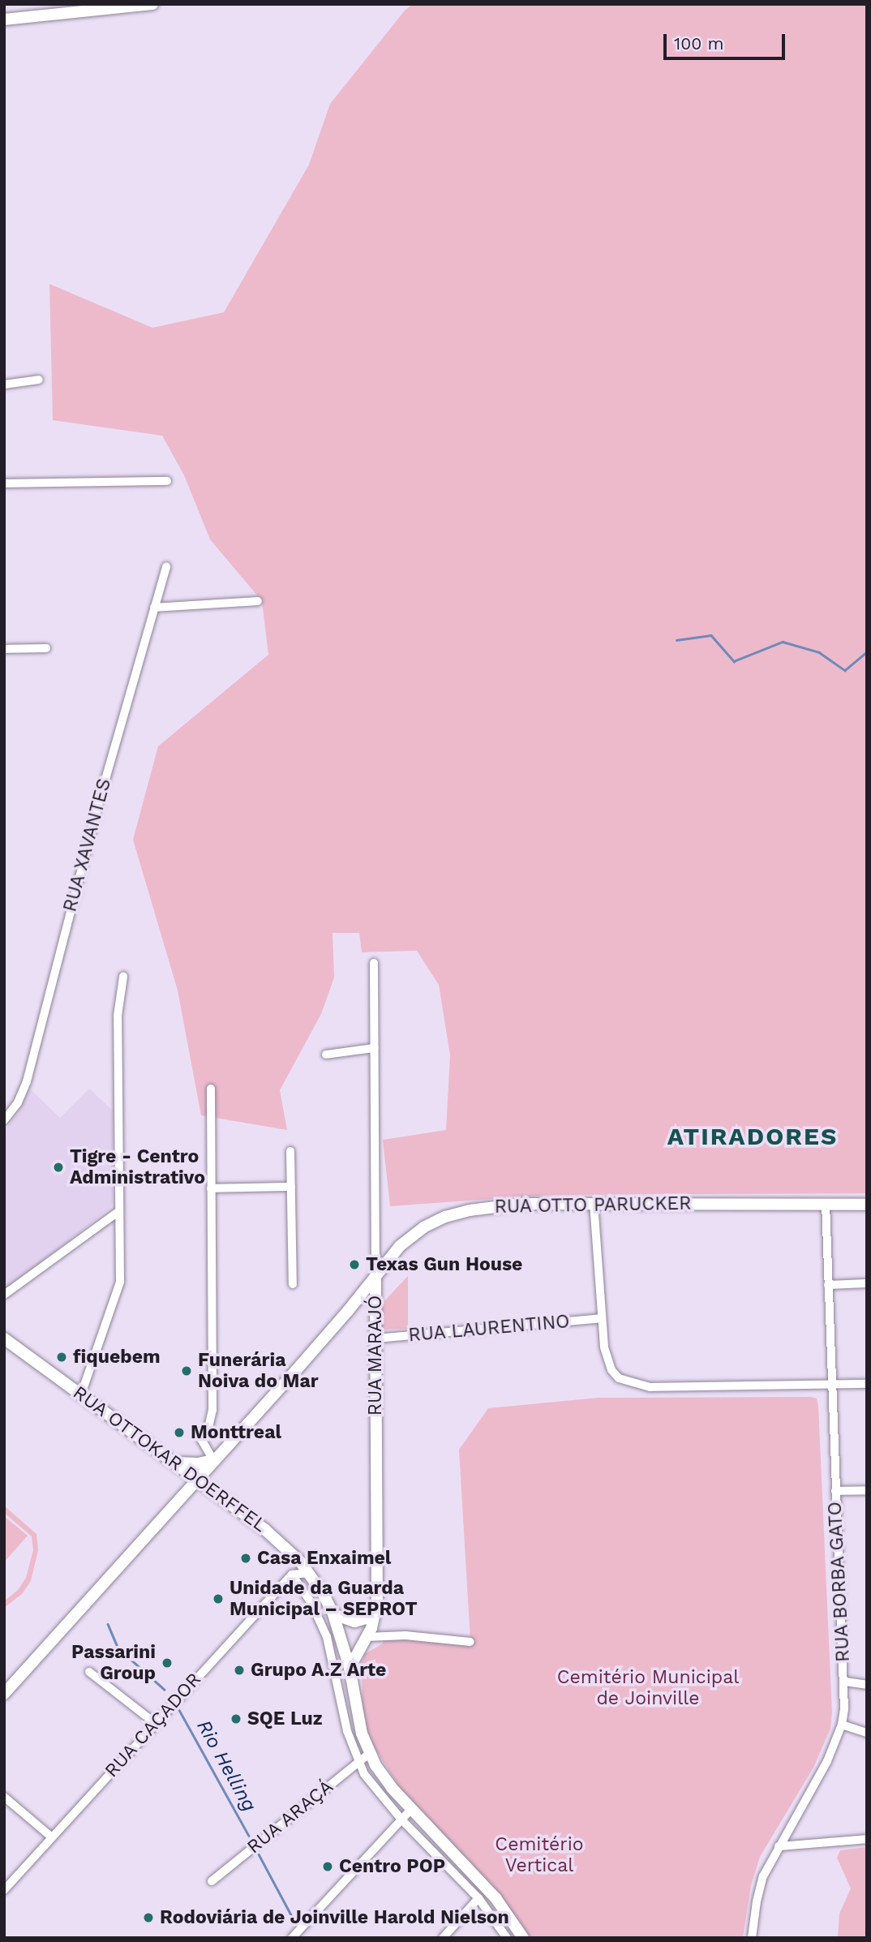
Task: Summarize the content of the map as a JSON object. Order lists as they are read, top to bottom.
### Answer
{
  "streets": {
    "main road": ["RUA OTTO PARUCKER", "RUA MARAJÓ", "RUA OTTOKAR DOERFFEL"],
    "street": [
      "RUA XAVANTES",
      "RUA LAURENTINO",
      "RUA BORBA GATO",
      "RUA CAÇADOR",
      "RUA ARAÇÁ"
    ]
  },
  "crossings": [
    ["RUA OTTO PARUCKER", "RUA MARAJÓ"],
    ["RUA OTTO PARUCKER", "RUA OTTOKAR DOERFFEL"],
    ["RUA OTTO PARUCKER", "RUA BORBA GATO"],
    ["RUA LAURENTINO", "RUA MARAJÓ"],
    ["RUA MARAJÓ", "RUA OTTOKAR DOERFFEL"],
    ["RUA OTTOKAR DOERFFEL", "RUA ARAÇÁ"]
  ],
  "districts": ["ATIRADORES"],
  "water": ["Rio Helling"],
  "parks": ["Cemitério Municipal de Joinville", "Cemitério Vertical"],
  "places": [
    "Tigre - Centro Administrativo",
    "Texas Gun House",
    "fiquebem",
    "Funerária Noiva do Mar",
    "Monttreal",
    "Casa Enxaimel",
    "Unidade da Guarda Municipal – SEPROT",
    "Passarini Group",
    "Grupo A.Z Arte",
    "SQE Luz",
    "Centro POP",
    "Rodoviária de Joinville Harold Nielson"
  ],
  "scale_bar": "100 m"
}
